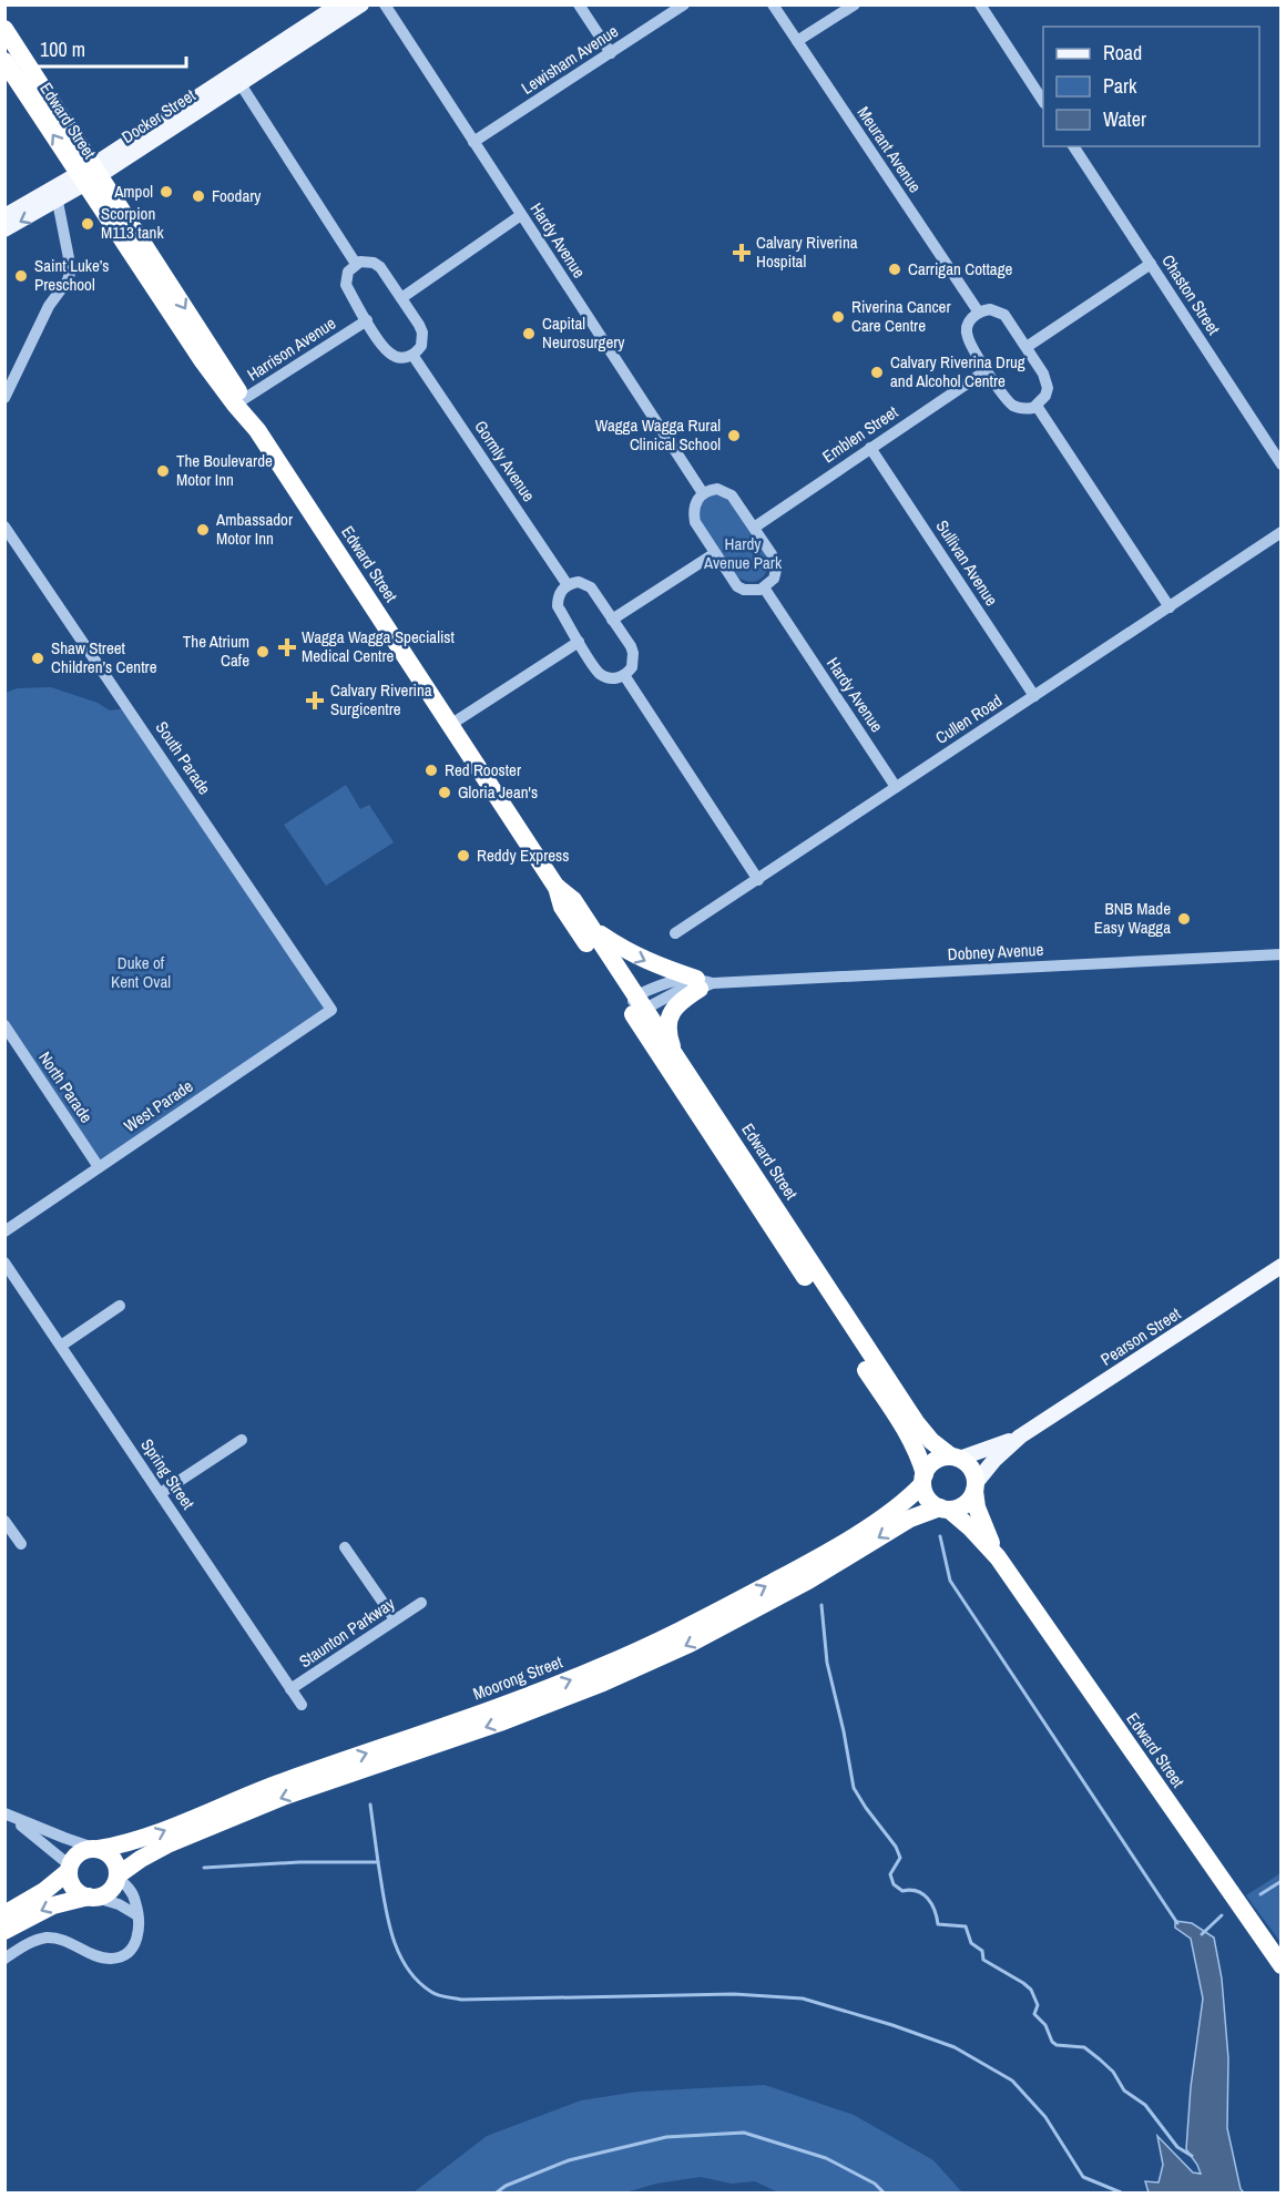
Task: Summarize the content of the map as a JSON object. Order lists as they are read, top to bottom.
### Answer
{
  "streets": {
    "highway": ["Edward Street", "Moorong Street"],
    "main road": ["Docker Street", "Pearson Street"],
    "street": [
      "Lewisham Avenue",
      "Meurant Avenue",
      "Hardy Avenue",
      "Chaston Street",
      "Harrison Avenue",
      "Emblen Street",
      "Gormly Avenue",
      "Sullivan Avenue",
      "Cullen Road",
      "South Parade",
      "Dobney Avenue",
      "North Parade",
      "West Parade",
      "Spring Street",
      "Staunton Parkway"
    ]
  },
  "crossings": [
    ["Lewisham Avenue", "Hardy Avenue"],
    ["Docker Street", "Edward Street"],
    ["Edward Street", "Harrison Avenue"],
    ["Edward Street", "Dobney Avenue"],
    ["Edward Street", "Pearson Street"],
    ["Edward Street", "Moorong Street"],
    ["Hardy Avenue", "Cullen Road"],
    ["Emblen Street", "Sullivan Avenue"],
    ["Sullivan Avenue", "Cullen Road"],
    ["South Parade", "West Parade"],
    ["North Parade", "West Parade"],
    ["Pearson Street", "Moorong Street"],
    ["Spring Street", "Staunton Parkway"]
  ],
  "parks": ["Hardy Avenue Park", "Duke of Kent Oval"],
  "places": {
    "other": [
      "Ampol",
      "Foodary",
      "Scorpion M113 tank",
      "Carrigan Cottage",
      "Saint Luke’s Preschool",
      "Riverina Cancer Care Centre",
      "Capital Neurosurgery",
      "Calvary Riverina Drug and Alcohol Centre",
      "Wagga Wagga Rural Clinical School",
      "The Boulevarde Motor Inn",
      "Ambassador Motor Inn",
      "The Atrium Cafe",
      "Shaw Street Children’s Centre",
      "Red Rooster",
      "Gloria Jean's",
      "Reddy Express",
      "BNB Made Easy Wagga"
    ],
    "health": ["Calvary Riverina Hospital", "Wagga Wagga Specialist Medical Centre", "Calvary Riverina Surgicentre"]
  },
  "legend": ["Road", "Park", "Water"],
  "scale_bar": "100 m"
}
